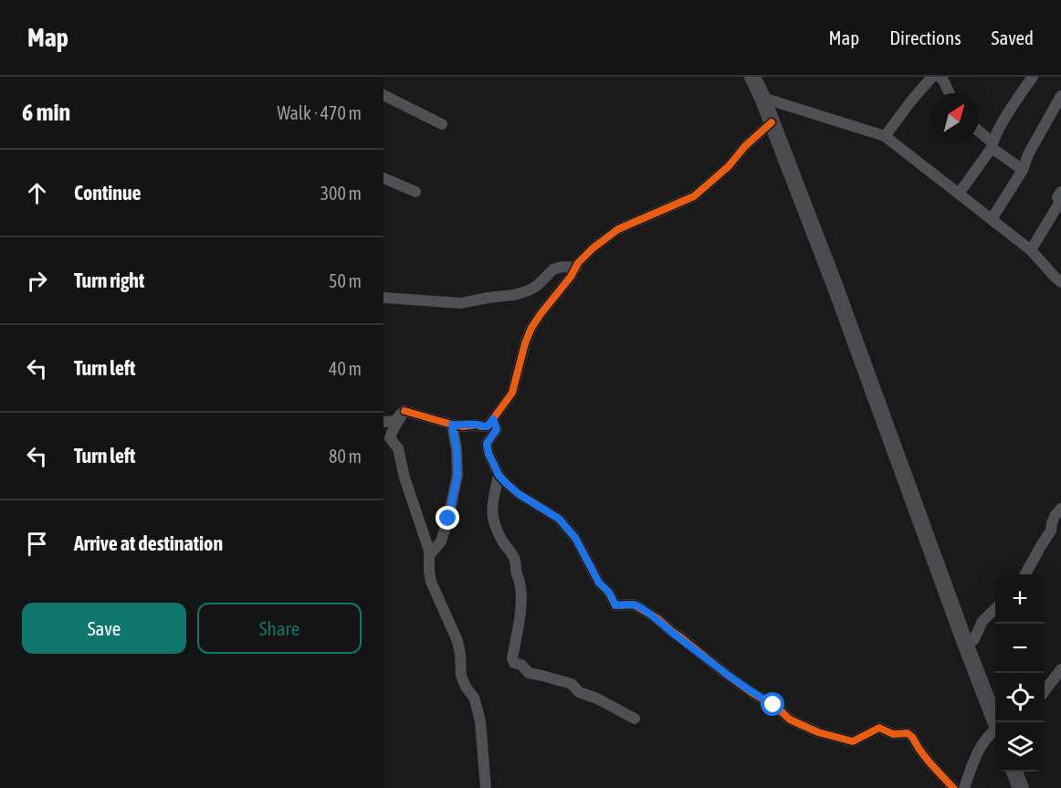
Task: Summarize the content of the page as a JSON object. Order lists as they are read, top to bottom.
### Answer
{
  "north": "top right",
  "page": {
    "header": "Map",
    "nav": ["Map", "Directions", "Saved"],
    "heading": ["6 min", "Walk · 470 m"],
    "list": [
      ["Continue", "300 m"],
      ["Turn right", "50 m"],
      ["Turn left", "40 m"],
      ["Turn left", "80 m"],
      "Arrive at destination"
    ],
    "map_buttons": ["+", "−"],
    "buttons": ["Save", "Share"]
  }
}
